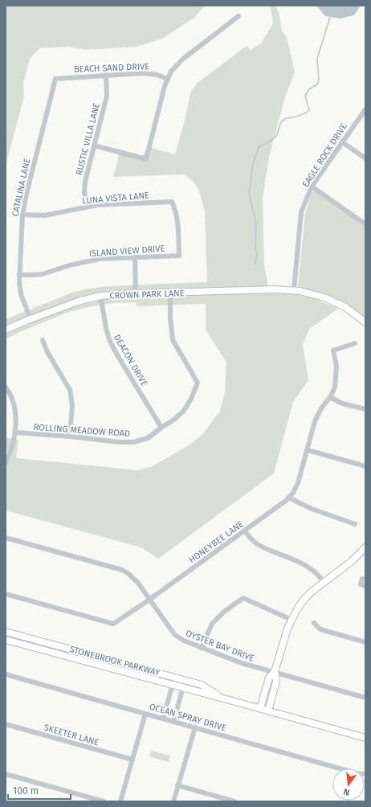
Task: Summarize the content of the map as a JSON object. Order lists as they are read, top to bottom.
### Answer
{
  "streets": {
    "street": [
      "BEACH SAND DRIVE",
      "RUSTIC VILLA LANE",
      "EAGLE ROCK DRIVE",
      "CATALINA LANE",
      "LUNA VISTA LANE",
      "ISLAND VIEW DRIVE",
      "CROWN PARK LANE",
      "DEACON DRIVE",
      "ROLLING MEADOW ROAD",
      "HONEYBEE LANE",
      "OYSTER BAY DRIVE",
      "STONEBROOK PARKWAY",
      "OCEAN SPRAY DRIVE",
      "SKEETER LANE"
    ]
  },
  "crossings": [
    ["BEACH SAND DRIVE", "RUSTIC VILLA LANE"],
    ["BEACH SAND DRIVE", "CATALINA LANE"],
    ["RUSTIC VILLA LANE", "LUNA VISTA LANE"],
    ["EAGLE ROCK DRIVE", "CROWN PARK LANE"],
    ["CATALINA LANE", "LUNA VISTA LANE"],
    ["CATALINA LANE", "ISLAND VIEW DRIVE"],
    ["CATALINA LANE", "CROWN PARK LANE"],
    ["LUNA VISTA LANE", "ISLAND VIEW DRIVE"],
    ["CROWN PARK LANE", "DEACON DRIVE"],
    ["CROWN PARK LANE", "ROLLING MEADOW ROAD"],
    ["DEACON DRIVE", "ROLLING MEADOW ROAD"],
    ["HONEYBEE LANE", "OYSTER BAY DRIVE"]
  ],
  "scale_bar": "100 m",
  "north": "bottom"
}
